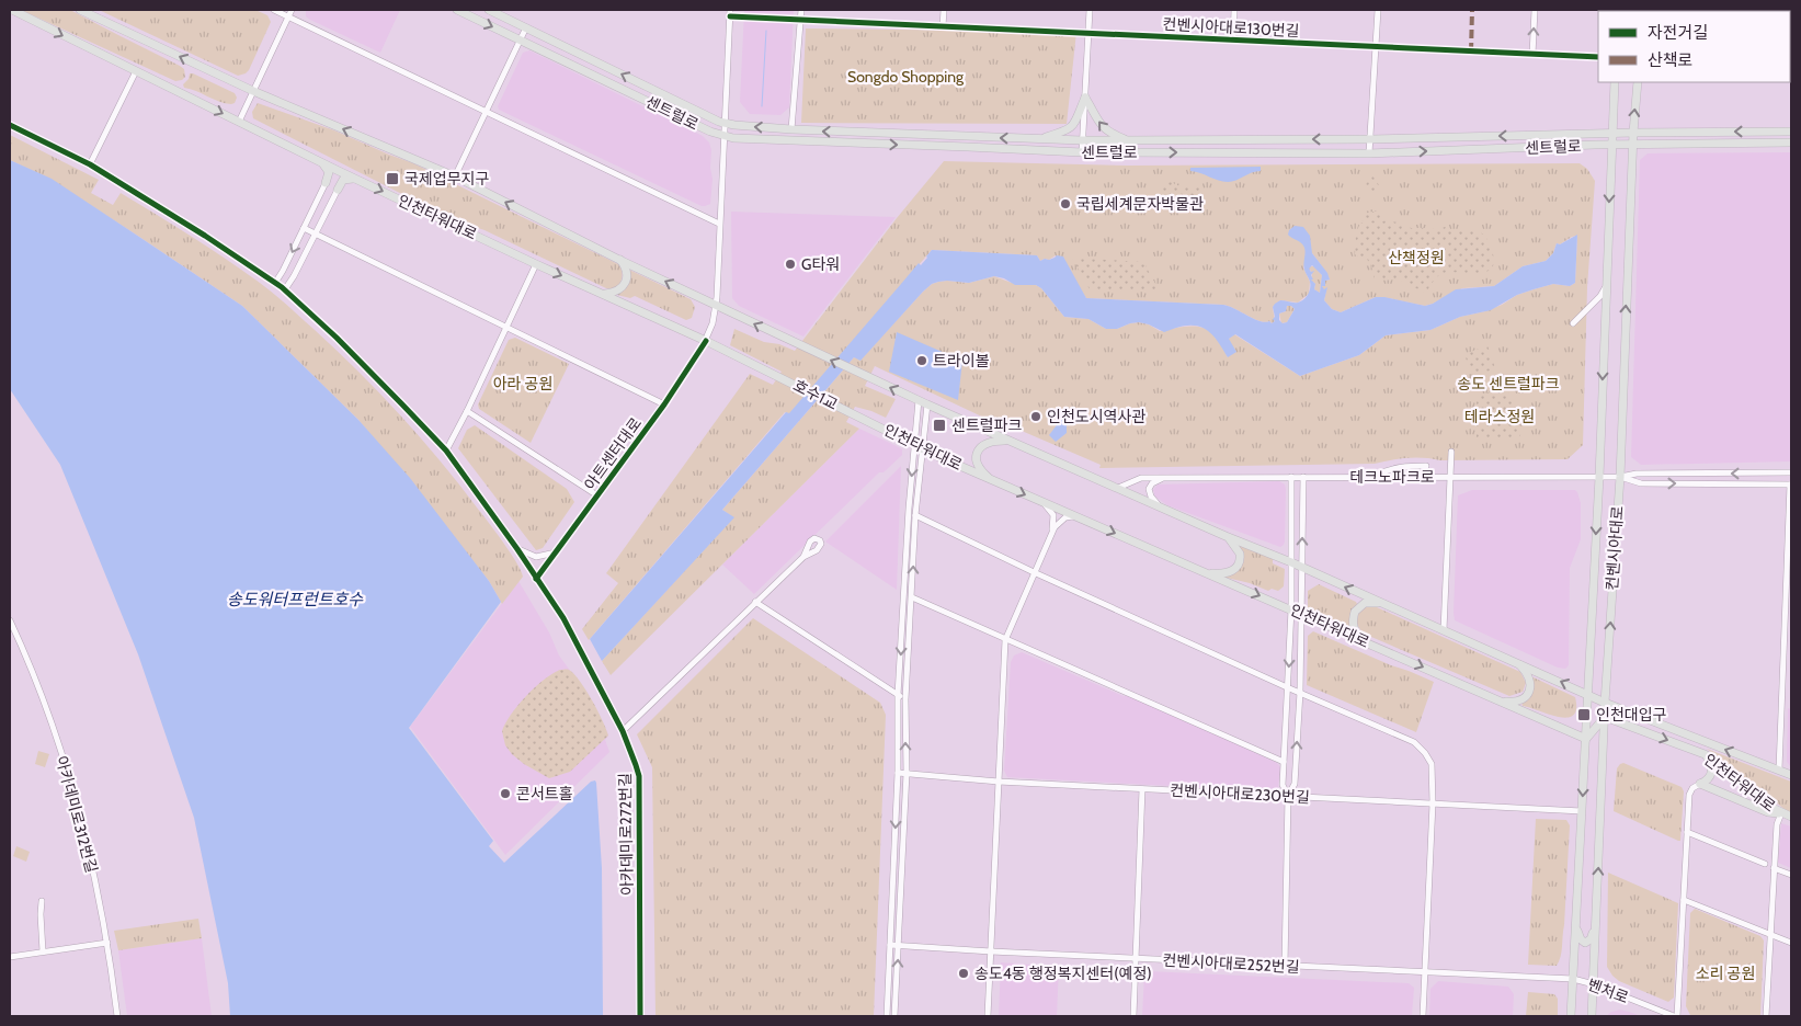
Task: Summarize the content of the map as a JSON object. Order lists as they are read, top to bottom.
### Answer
{
  "streets": {
    "main road": [
      "센트럴로",
      "인천타워대로",
      "호수1교",
      "컨벤시아대로"
    ],
    "street": [
      "컨벤시아대로130번길",
      "아트센터대로",
      "테크노파크로",
      "컨벤시아대로230번길",
      "아카데미로312번길",
      "아카데미로272번길",
      "컨벤시아대로252번길",
      "벤처로"
    ]
  },
  "crossings": [
    ["컨벤시아대로130번길", "아트센터대로"],
    ["센트럴로", "아트센터대로"],
    ["센트럴로", "컨벤시아대로"],
    ["인천타워대로", "호수1교"],
    ["인천타워대로", "아트센터대로"],
    ["인천타워대로", "테크노파크로"],
    ["인천타워대로", "컨벤시아대로"],
    ["아트센터대로", "아카데미로272번길"],
    ["테크노파크로", "컨벤시아대로"],
    ["컨벤시아대로", "컨벤시아대로230번길"],
    ["컨벤시아대로", "컨벤시아대로252번길"],
    ["컨벤시아대로", "벤처로"],
    ["컨벤시아대로252번길", "벤처로"]
  ],
  "water": ["송도워터프런트호수"],
  "parks": [
    "Songdo Shopping",
    "산책정원",
    "아라 공원",
    "송도 센트럴파크",
    "테라스정원",
    "소리 공원"
  ],
  "places": {
    "transit": ["국제업무지구", "센트럴파크", "인천대입구"],
    "other": [
      "국립세계문자박물관",
      "G타워",
      "트라이볼",
      "인천도시역사관",
      "콘서트홀",
      "송도4동 행정복지센터(예정)"
    ]
  },
  "legend": ["자전거길", "산책로"]
}
